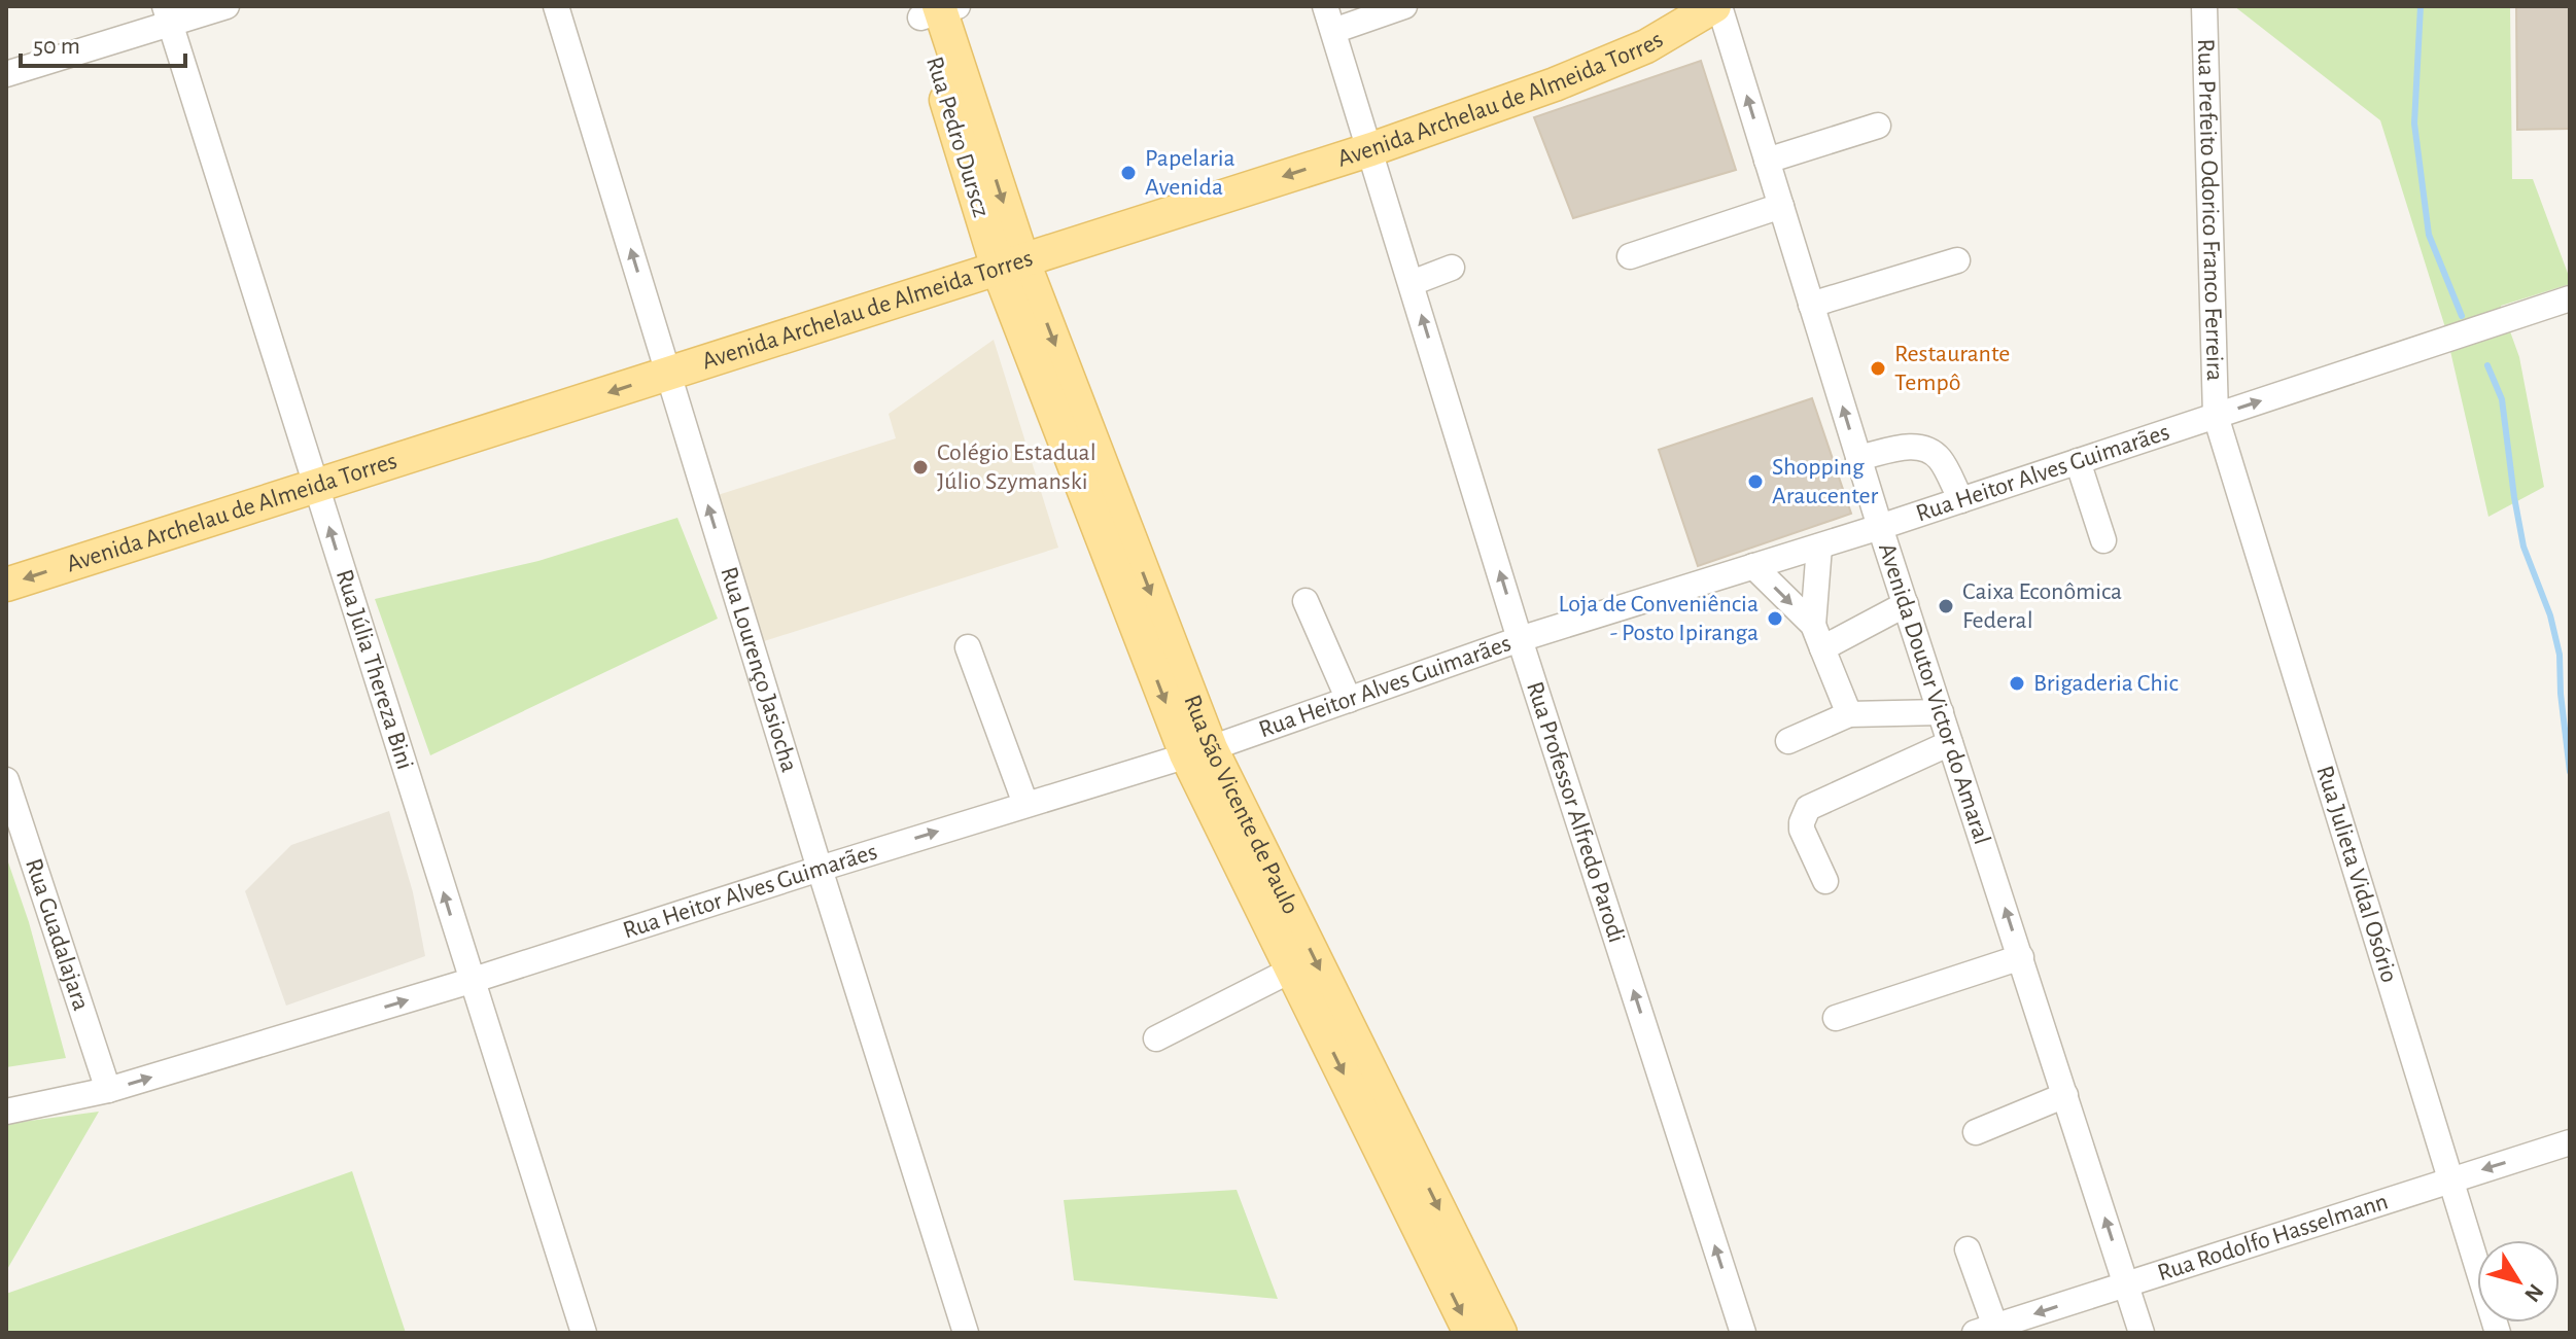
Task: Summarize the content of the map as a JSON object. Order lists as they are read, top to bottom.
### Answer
{
  "streets": {
    "main road": ["Avenida Archelau de Almeida Torres", "Rua Pedro Durscz", "Rua São Vicente de Paulo"],
    "street": [
      "Rua Prefeito Odorico Franco Ferreira",
      "Rua Heitor Alves Guimarães",
      "Rua Júlia Thereza Bini",
      "Rua Lourenço Jasiocha",
      "Avenida Doutor Victor do Amaral",
      "Rua Professor Alfredo Parodi",
      "Rua Julieta Vidal Osório",
      "Rua Guadalajara",
      "Rua Rodolfo Hasselmann"
    ]
  },
  "crossings": [
    ["Avenida Archelau de Almeida Torres", "Rua Pedro Durscz"],
    ["Avenida Archelau de Almeida Torres", "Rua Júlia Thereza Bini"],
    ["Avenida Archelau de Almeida Torres", "Rua Lourenço Jasiocha"],
    ["Avenida Archelau de Almeida Torres", "Avenida Doutor Victor do Amaral"],
    ["Avenida Archelau de Almeida Torres", "Rua São Vicente de Paulo"],
    ["Avenida Archelau de Almeida Torres", "Rua Professor Alfredo Parodi"],
    ["Rua Pedro Durscz", "Rua São Vicente de Paulo"],
    ["Rua Prefeito Odorico Franco Ferreira", "Rua Heitor Alves Guimarães"],
    ["Rua Prefeito Odorico Franco Ferreira", "Rua Julieta Vidal Osório"],
    ["Rua Heitor Alves Guimarães", "Rua Júlia Thereza Bini"],
    ["Rua Heitor Alves Guimarães", "Rua Lourenço Jasiocha"],
    ["Rua Heitor Alves Guimarães", "Avenida Doutor Victor do Amaral"],
    ["Rua Heitor Alves Guimarães", "Rua São Vicente de Paulo"],
    ["Rua Heitor Alves Guimarães", "Rua Professor Alfredo Parodi"],
    ["Rua Heitor Alves Guimarães", "Rua Julieta Vidal Osório"],
    ["Rua Heitor Alves Guimarães", "Rua Guadalajara"],
    ["Avenida Doutor Victor do Amaral", "Rua Rodolfo Hasselmann"],
    ["Rua Julieta Vidal Osório", "Rua Rodolfo Hasselmann"]
  ],
  "one_way": [
    "Avenida Archelau de Almeida Torres",
    "Rua Pedro Durscz",
    "Rua Heitor Alves Guimarães",
    "Rua Júlia Thereza Bini",
    "Rua Lourenço Jasiocha",
    "Avenida Doutor Victor do Amaral",
    "Rua São Vicente de Paulo",
    "Rua Professor Alfredo Parodi"
  ],
  "places": [
    "Papelaria Avenida",
    "Restaurante Tempô",
    "Colégio Estadual Júlio Szymanski",
    "Shopping Araucenter",
    "Caixa Econômica Federal",
    "Loja de Conveniência - Posto Ipiranga",
    "Brigaderia Chic"
  ],
  "scale_bar": "50 m",
  "north": "bottom right"
}
